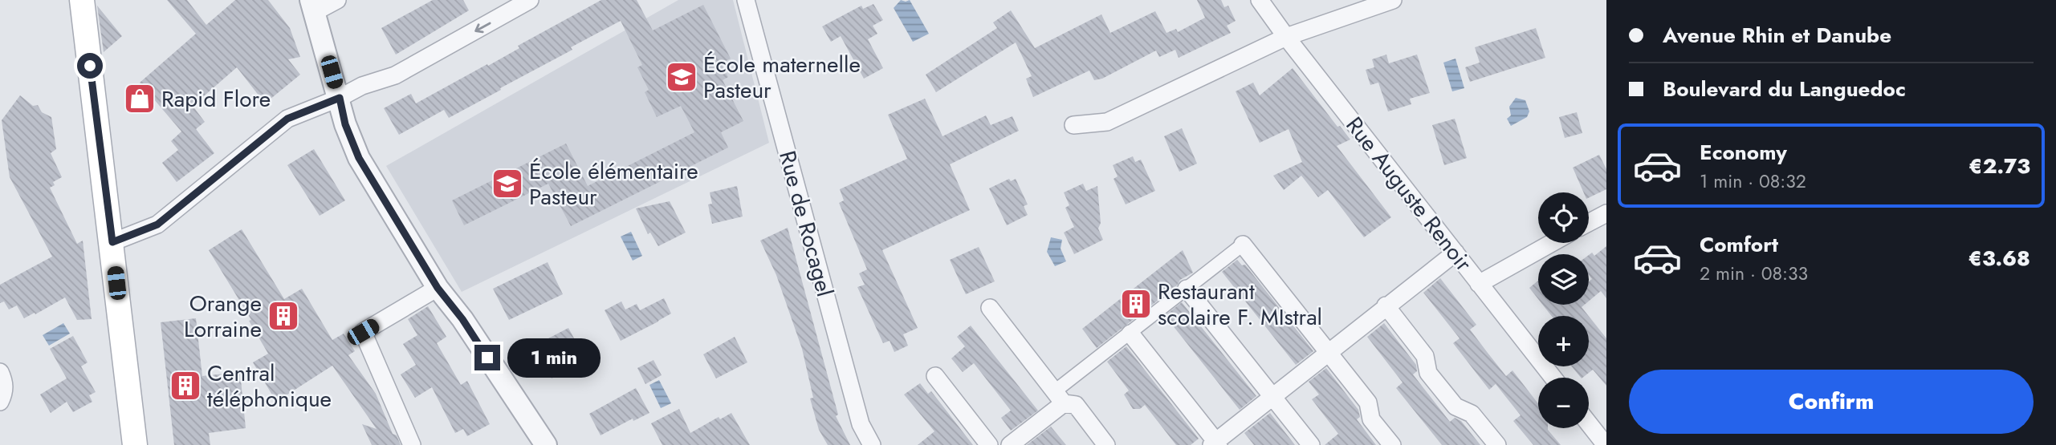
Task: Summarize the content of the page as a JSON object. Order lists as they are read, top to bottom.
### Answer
{
  "streets": {
    "street": ["Rue Auguste Renoir", "Rue de Rocagel"]
  },
  "places": {
    "school or university": ["École maternelle Pasteur", "École élémentaire Pasteur"],
    "shop": ["Rapid Flore"],
    "building": ["Restaurant scolaire F. MIstral", "Orange Lorraine", "Central téléphonique"]
  },
  "page": {
    "banner": ["Avenue Rhin et Danube", "Boulevard du Languedoc"],
    "list": [
      {
        "name": "Economy",
        "note": "1 min · 08:32",
        "value": "€2.73"
      },
      {
        "name": "Comfort",
        "note": "2 min · 08:33",
        "value": "€3.68"
      }
    ],
    "map_buttons": ["+", "−"],
    "bubble": "1 min",
    "buttons": "Confirm"
  }
}
